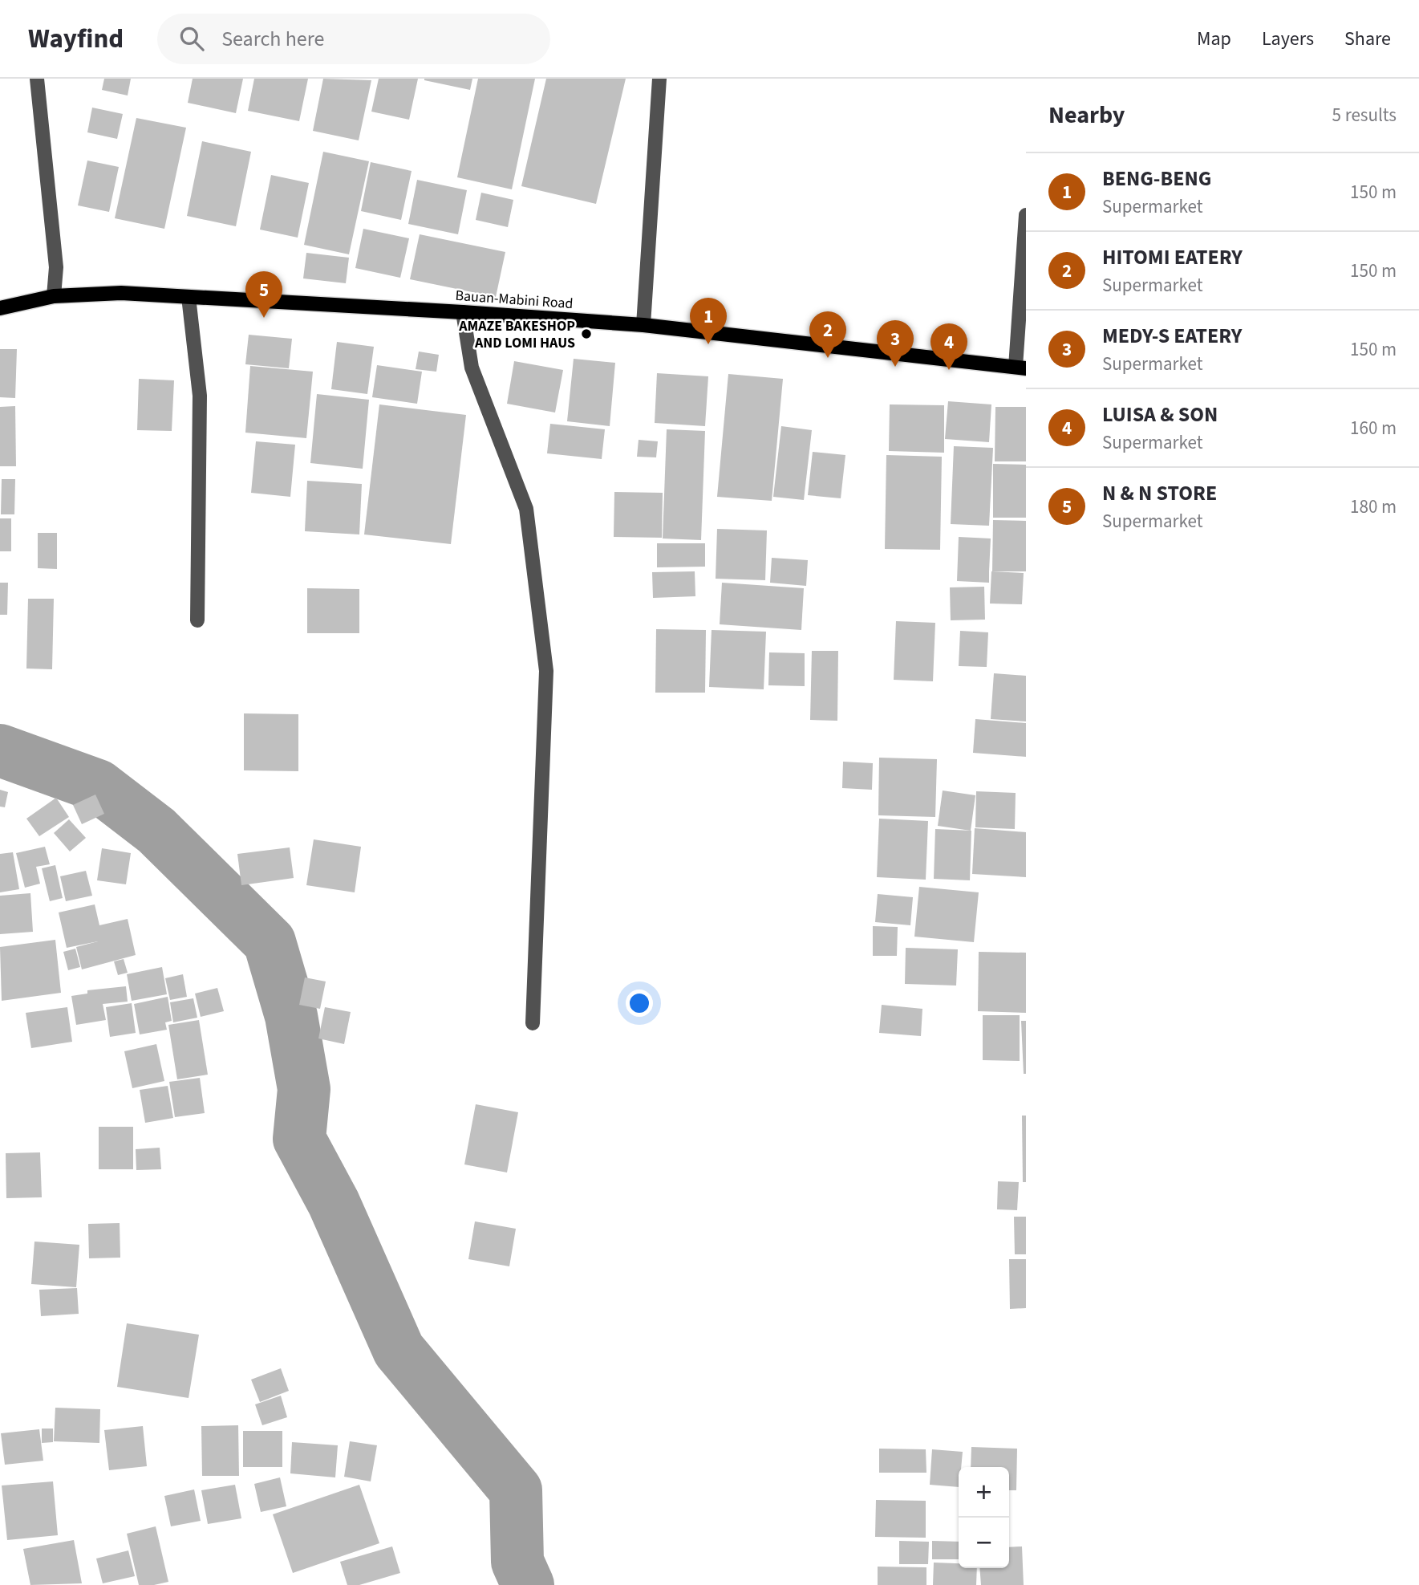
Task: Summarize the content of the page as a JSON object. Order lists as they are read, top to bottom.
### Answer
{
  "streets": {
    "main road": ["Bauan-Mabini Road"]
  },
  "places": ["AMAZE BAKESHOP AND LOMI HAUS"],
  "page": {
    "header": "Wayfind",
    "search": "Search here",
    "nav": ["Map", "Layers", "Share"],
    "heading": ["Nearby", "5 results"],
    "list": [
      {
        "mark": "1",
        "name": "BENG-BENG",
        "note": "Supermarket",
        "value": "150 m"
      },
      {
        "mark": "2",
        "name": "HITOMI EATERY",
        "note": "Supermarket",
        "value": "150 m"
      },
      {
        "mark": "3",
        "name": "MEDY-S EATERY",
        "note": "Supermarket",
        "value": "150 m"
      },
      {
        "mark": "4",
        "name": "LUISA & SON",
        "note": "Supermarket",
        "value": "160 m"
      },
      {
        "mark": "5",
        "name": "N & N STORE",
        "note": "Supermarket",
        "value": "180 m"
      }
    ],
    "pins": [
      "5",
      "1",
      "2",
      "3",
      "4"
    ],
    "map_buttons": ["+", "−"]
  }
}
